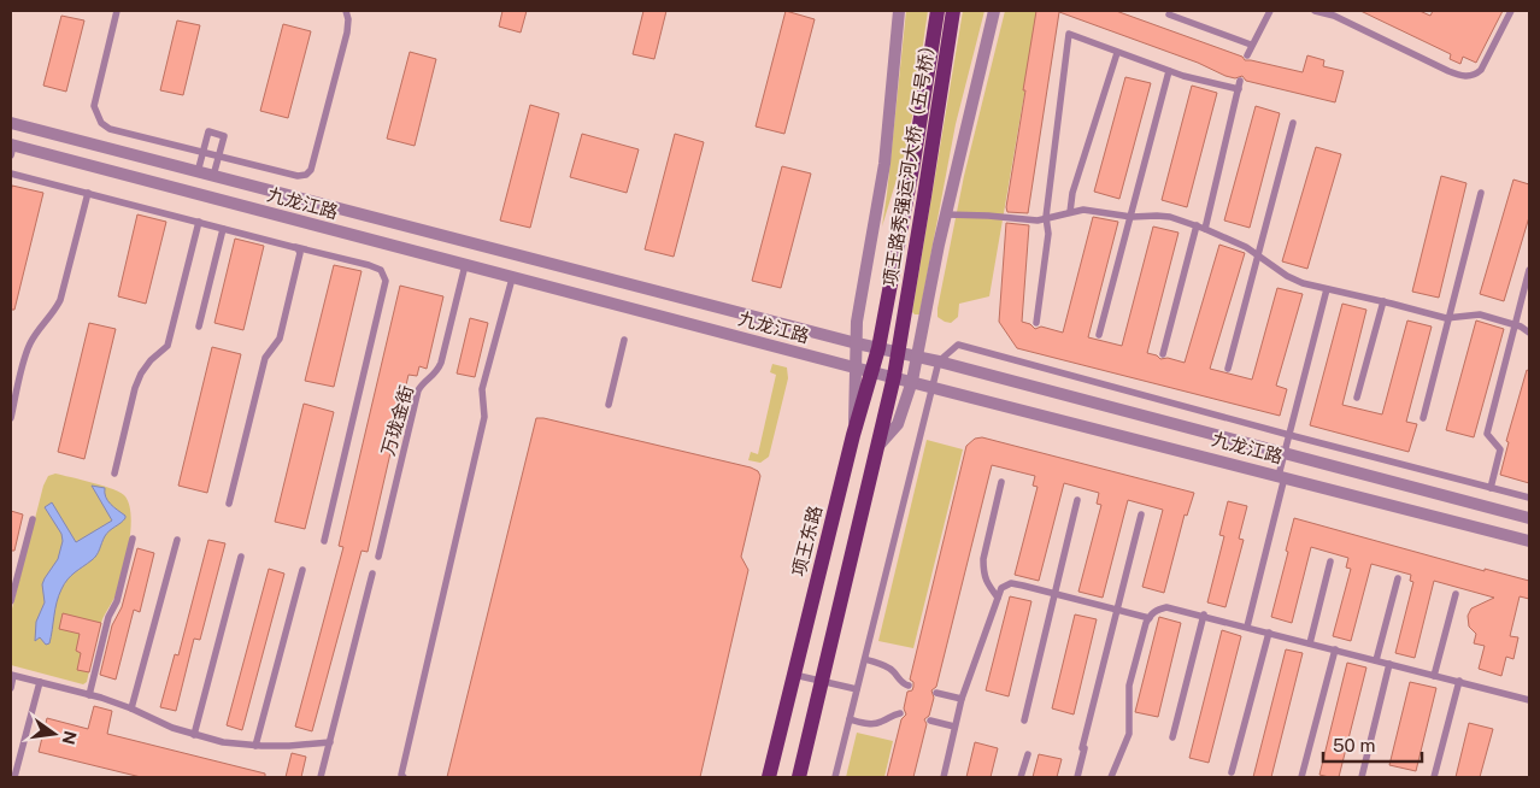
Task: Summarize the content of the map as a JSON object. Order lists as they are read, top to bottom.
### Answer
{
  "streets": {
    "main road": ["项王路秀强运河大桥（五号桥）", "项王东路"],
    "street": ["九龙江路"],
    "lane": ["万珑金街"]
  },
  "crossings": [
    ["项王路秀强运河大桥（五号桥）", "九龙江路"],
    ["项王路秀强运河大桥（五号桥）", "项王东路"],
    ["九龙江路", "万珑金街"],
    ["九龙江路", "项王东路"]
  ],
  "scale_bar": "50 m",
  "north": "right"
}
